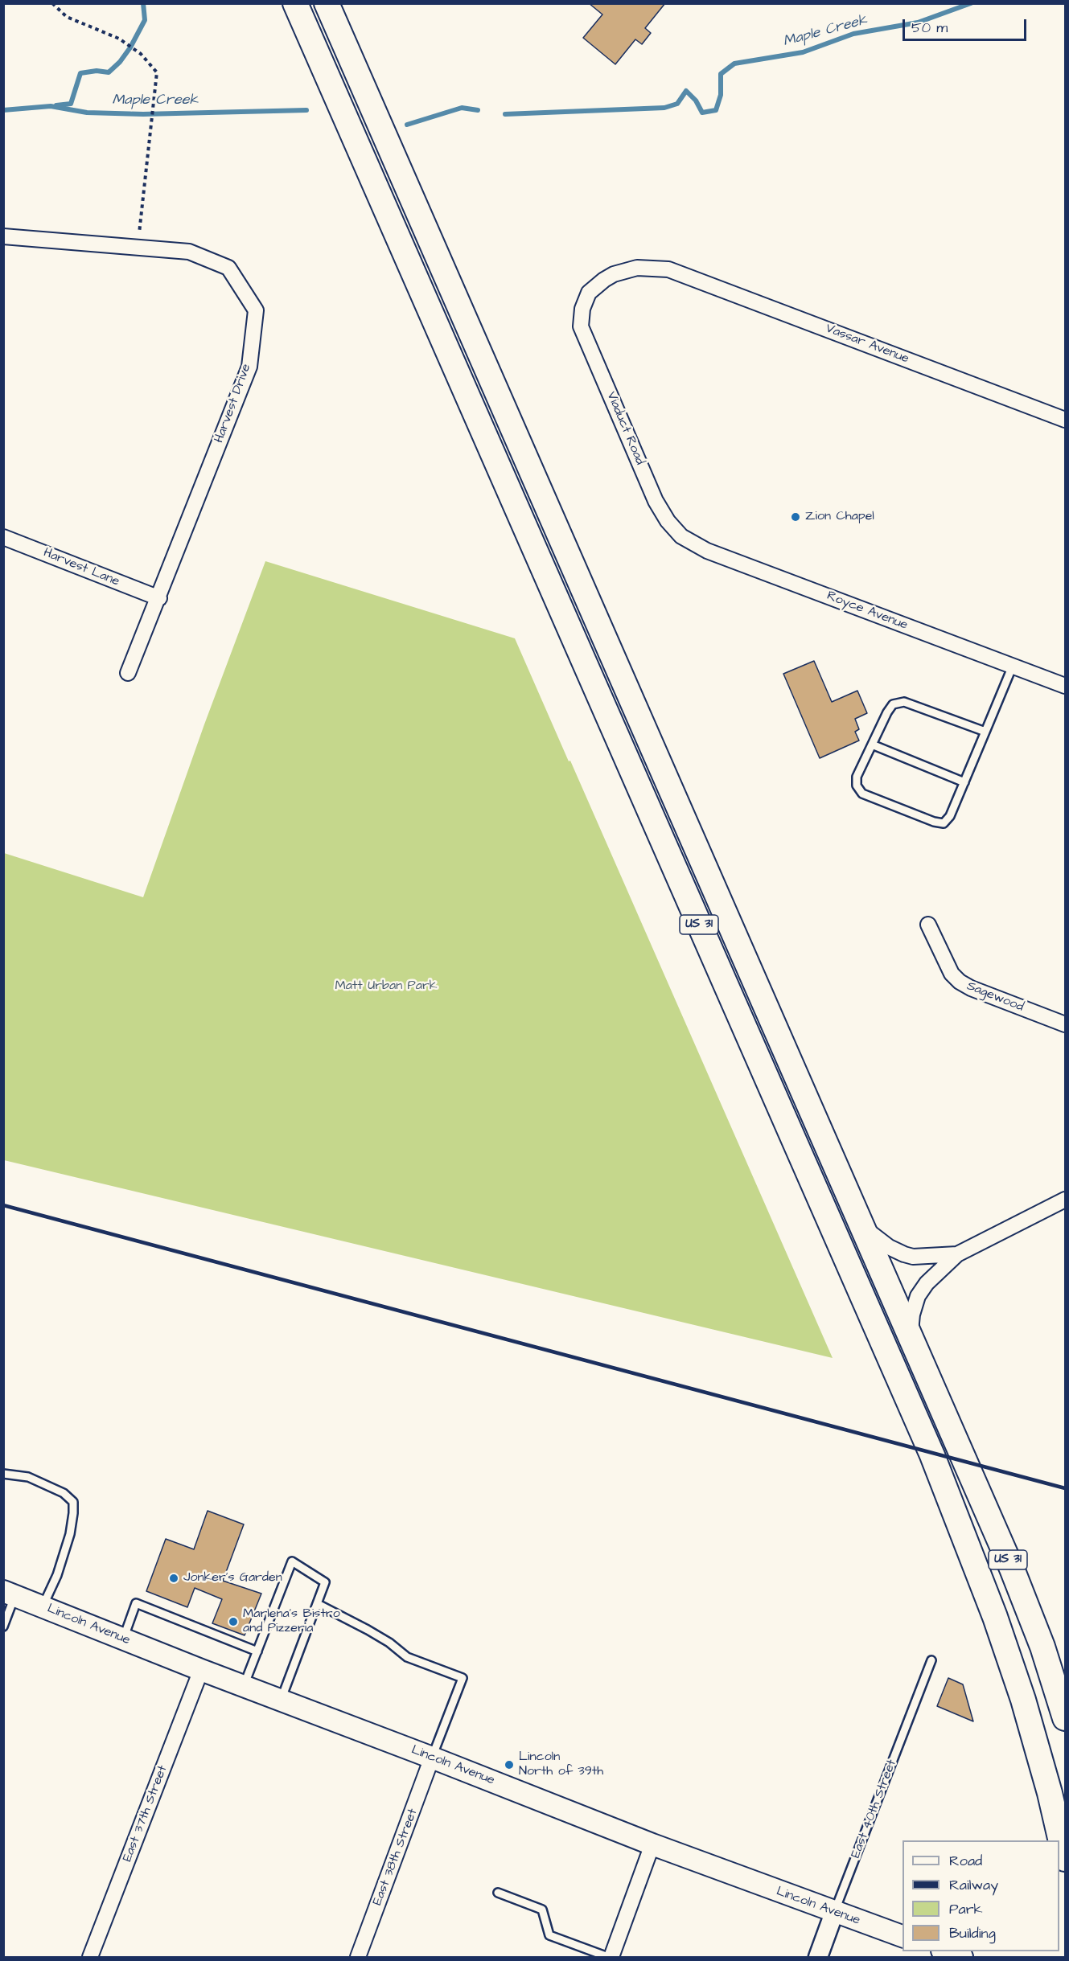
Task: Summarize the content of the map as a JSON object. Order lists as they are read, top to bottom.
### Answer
{
  "streets": {
    "highway": ["US 31"],
    "main road": ["Lincoln Avenue"],
    "street": [
      "Vassar Avenue",
      "Harvest Drive",
      "Viaduct Road",
      "Harvest Lane",
      "Royce Avenue",
      "Sagewood",
      "East 40th Street",
      "East 37th Street",
      "East 38th Street"
    ]
  },
  "crossings": [
    ["Vassar Avenue", "Viaduct Road"],
    ["Harvest Drive", "Harvest Lane"],
    ["Viaduct Road", "Royce Avenue"],
    ["Lincoln Avenue", "East 40th Street"],
    ["Lincoln Avenue", "East 37th Street"],
    ["Lincoln Avenue", "East 38th Street"]
  ],
  "water": ["Maple Creek"],
  "parks": ["Matt Urban Park"],
  "places": [
    "Zion Chapel",
    "Jonker's Garden",
    "Marlena's Bistro and Pizzeria",
    "Lincoln North of 39th"
  ],
  "legend": [
    "Road",
    "Railway",
    "Park",
    "Building"
  ],
  "scale_bar": "50 m"
}
